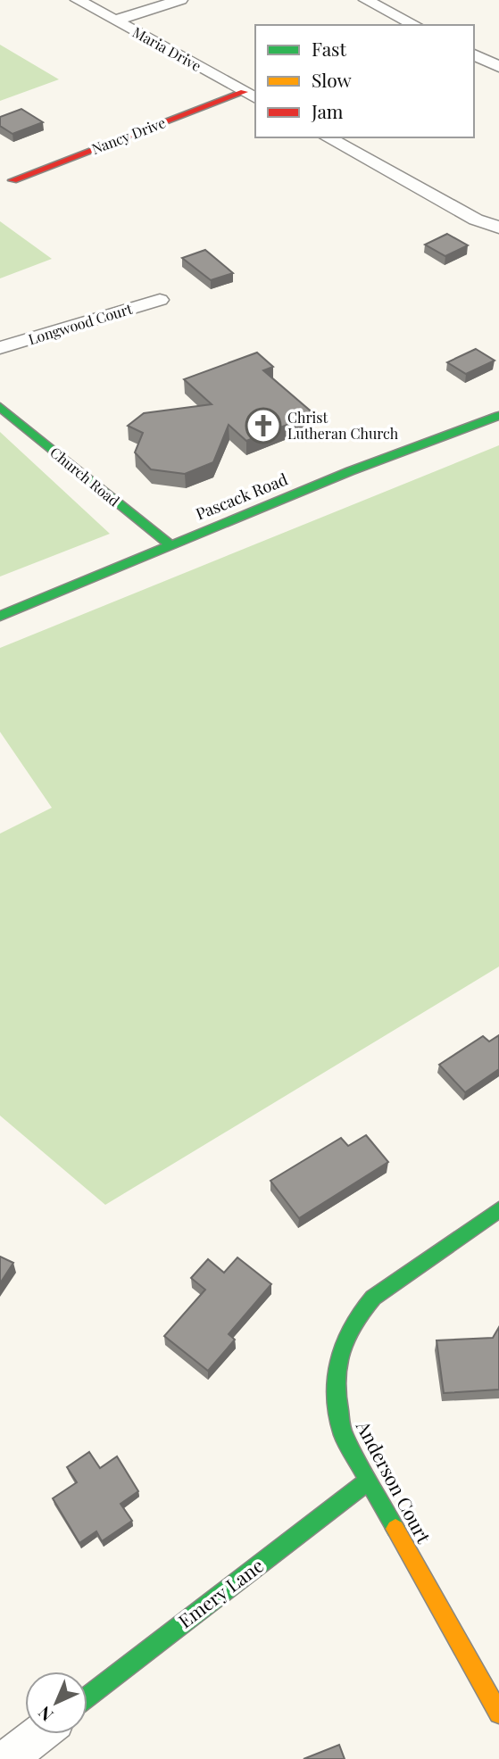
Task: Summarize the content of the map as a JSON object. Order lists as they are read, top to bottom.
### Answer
{
  "streets": {
    "street": [
      "Maria Drive",
      "Nancy Drive",
      "Longwood Court",
      "Church Road",
      "Pascack Road",
      "Anderson Court",
      "Emery Lane"
    ]
  },
  "crossings": [
    ["Maria Drive", "Nancy Drive"],
    ["Church Road", "Pascack Road"],
    ["Anderson Court", "Emery Lane"]
  ],
  "places": {
    "church": ["Christ Lutheran Church"]
  },
  "legend": ["Fast", "Slow", "Jam"],
  "north": "bottom left"
}
